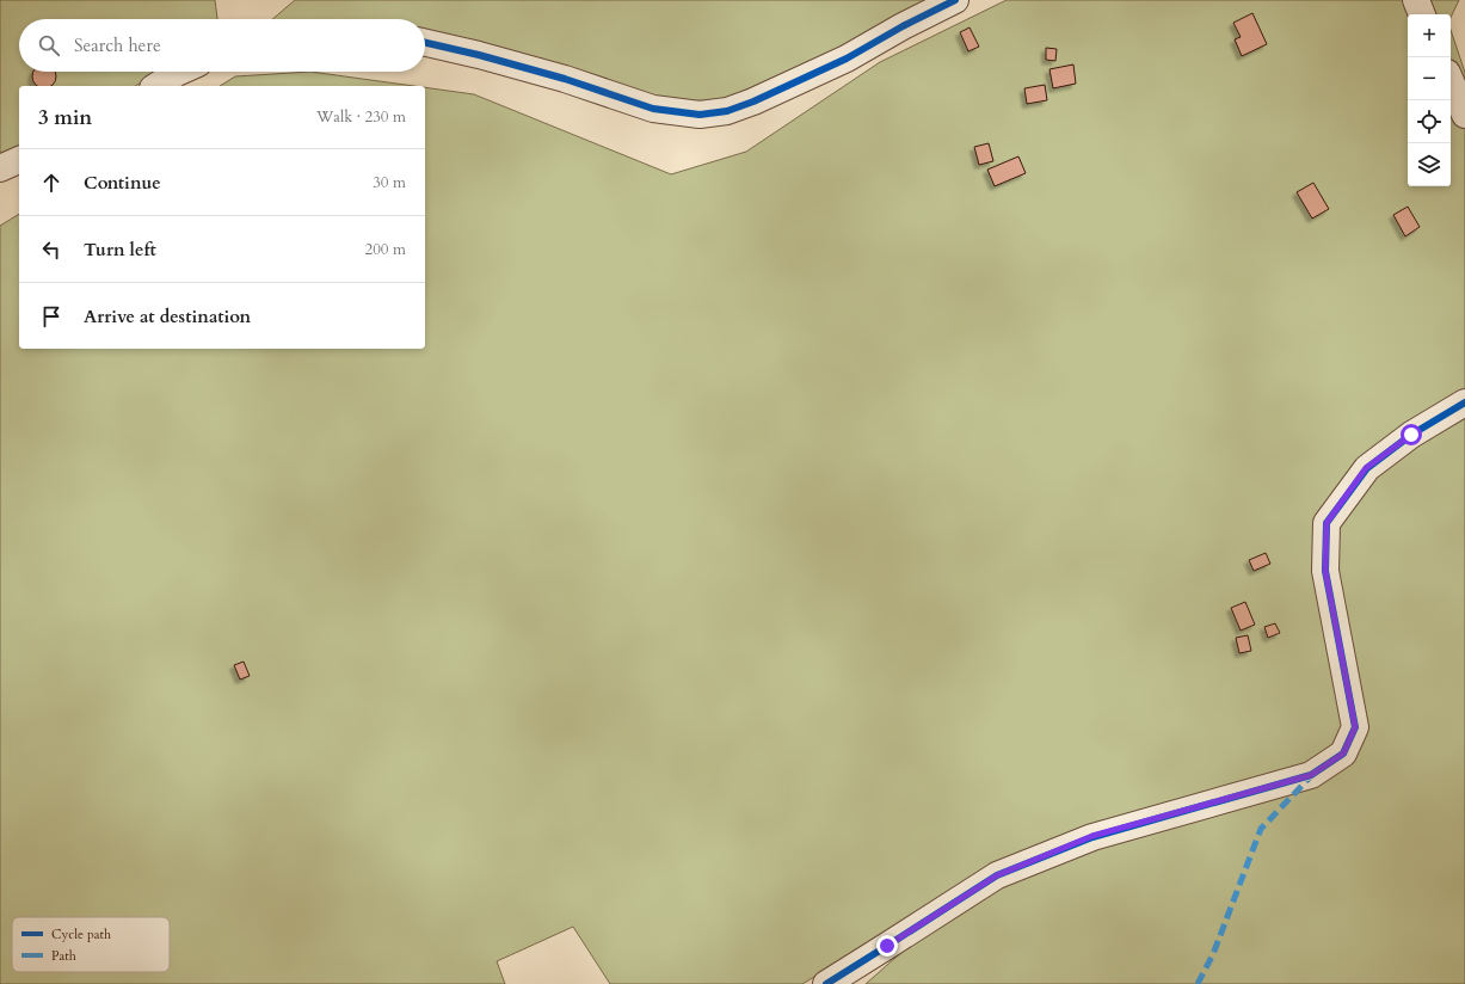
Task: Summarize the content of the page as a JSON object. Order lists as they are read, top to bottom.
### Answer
{
  "legend": ["Cycle path", "Path"],
  "page": {
    "map_buttons": ["+", "−"],
    "search": "Search here",
    "heading": ["3 min", "Walk · 230 m"],
    "list": [
      ["Continue", "30 m"],
      ["Turn left", "200 m"],
      "Arrive at destination"
    ]
  }
}
